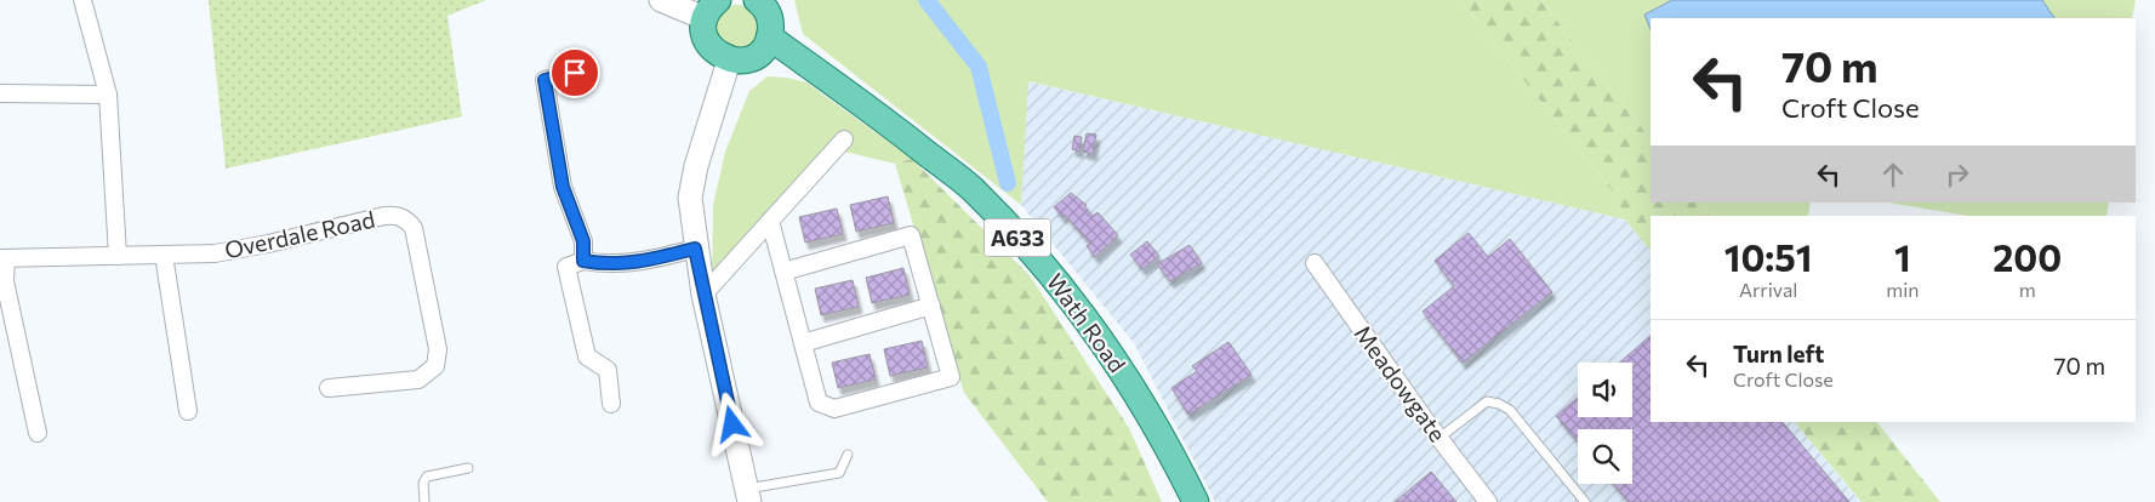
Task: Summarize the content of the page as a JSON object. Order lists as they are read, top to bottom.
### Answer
{
  "streets": {
    "main road": ["A633", "Wath Road"],
    "street": ["Overdale Road", "Meadowgate"]
  },
  "page": {
    "turn": ["70 m", "Croft Close"],
    "eta": [
      "10:51",
      "Arrival",
      "1",
      "min",
      "200",
      "m"
    ],
    "list": [
      {
        "name": "Turn left",
        "note": "Croft Close",
        "value": "70 m"
      }
    ]
  }
}
